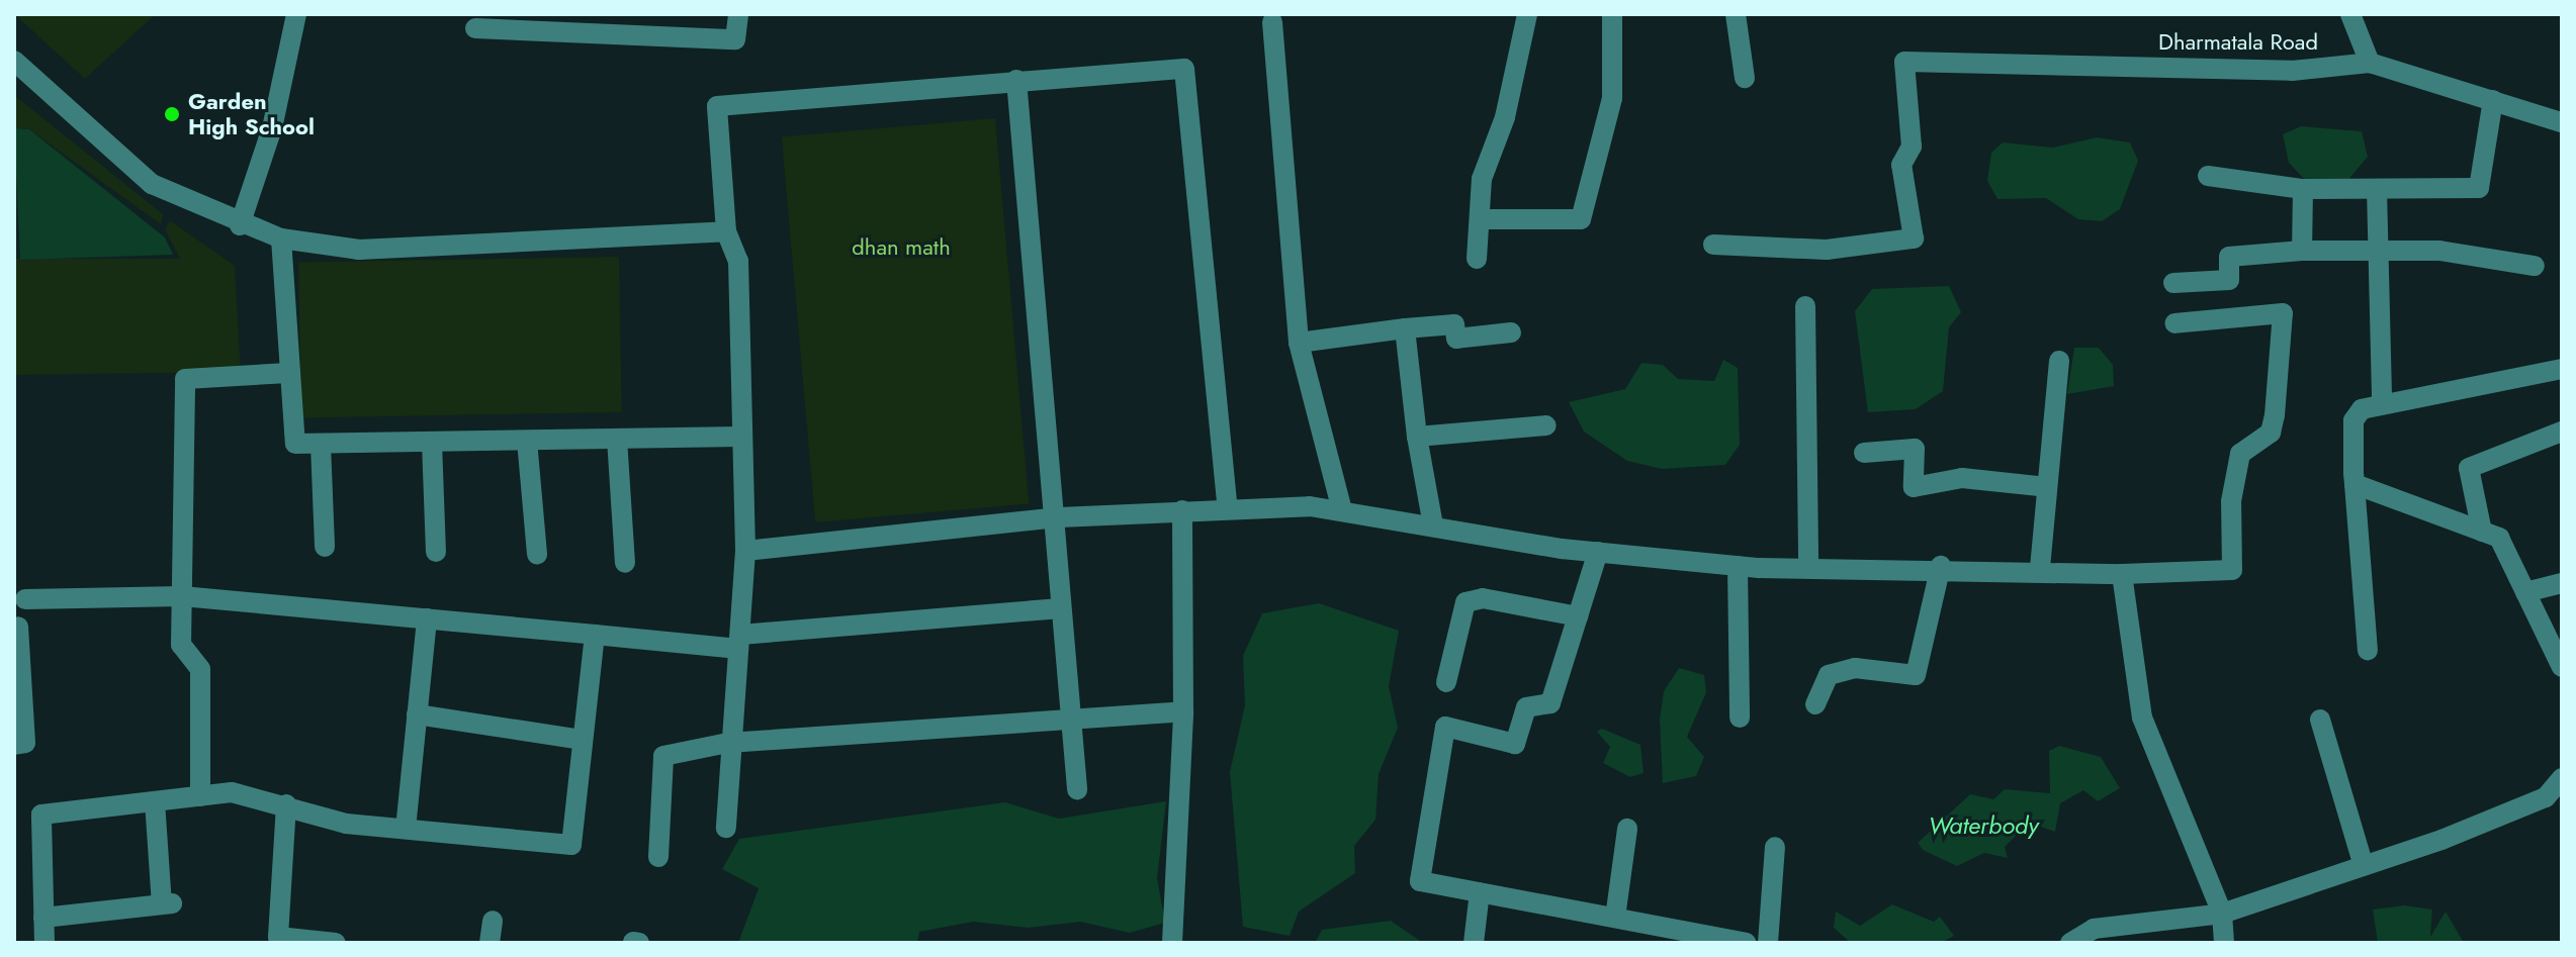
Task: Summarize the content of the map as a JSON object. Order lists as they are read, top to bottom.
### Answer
{
  "streets": {
    "street": ["Dharmatala Road"]
  },
  "water": ["Waterbody"],
  "parks": ["dhan math"],
  "places": ["Garden High School"]
}
